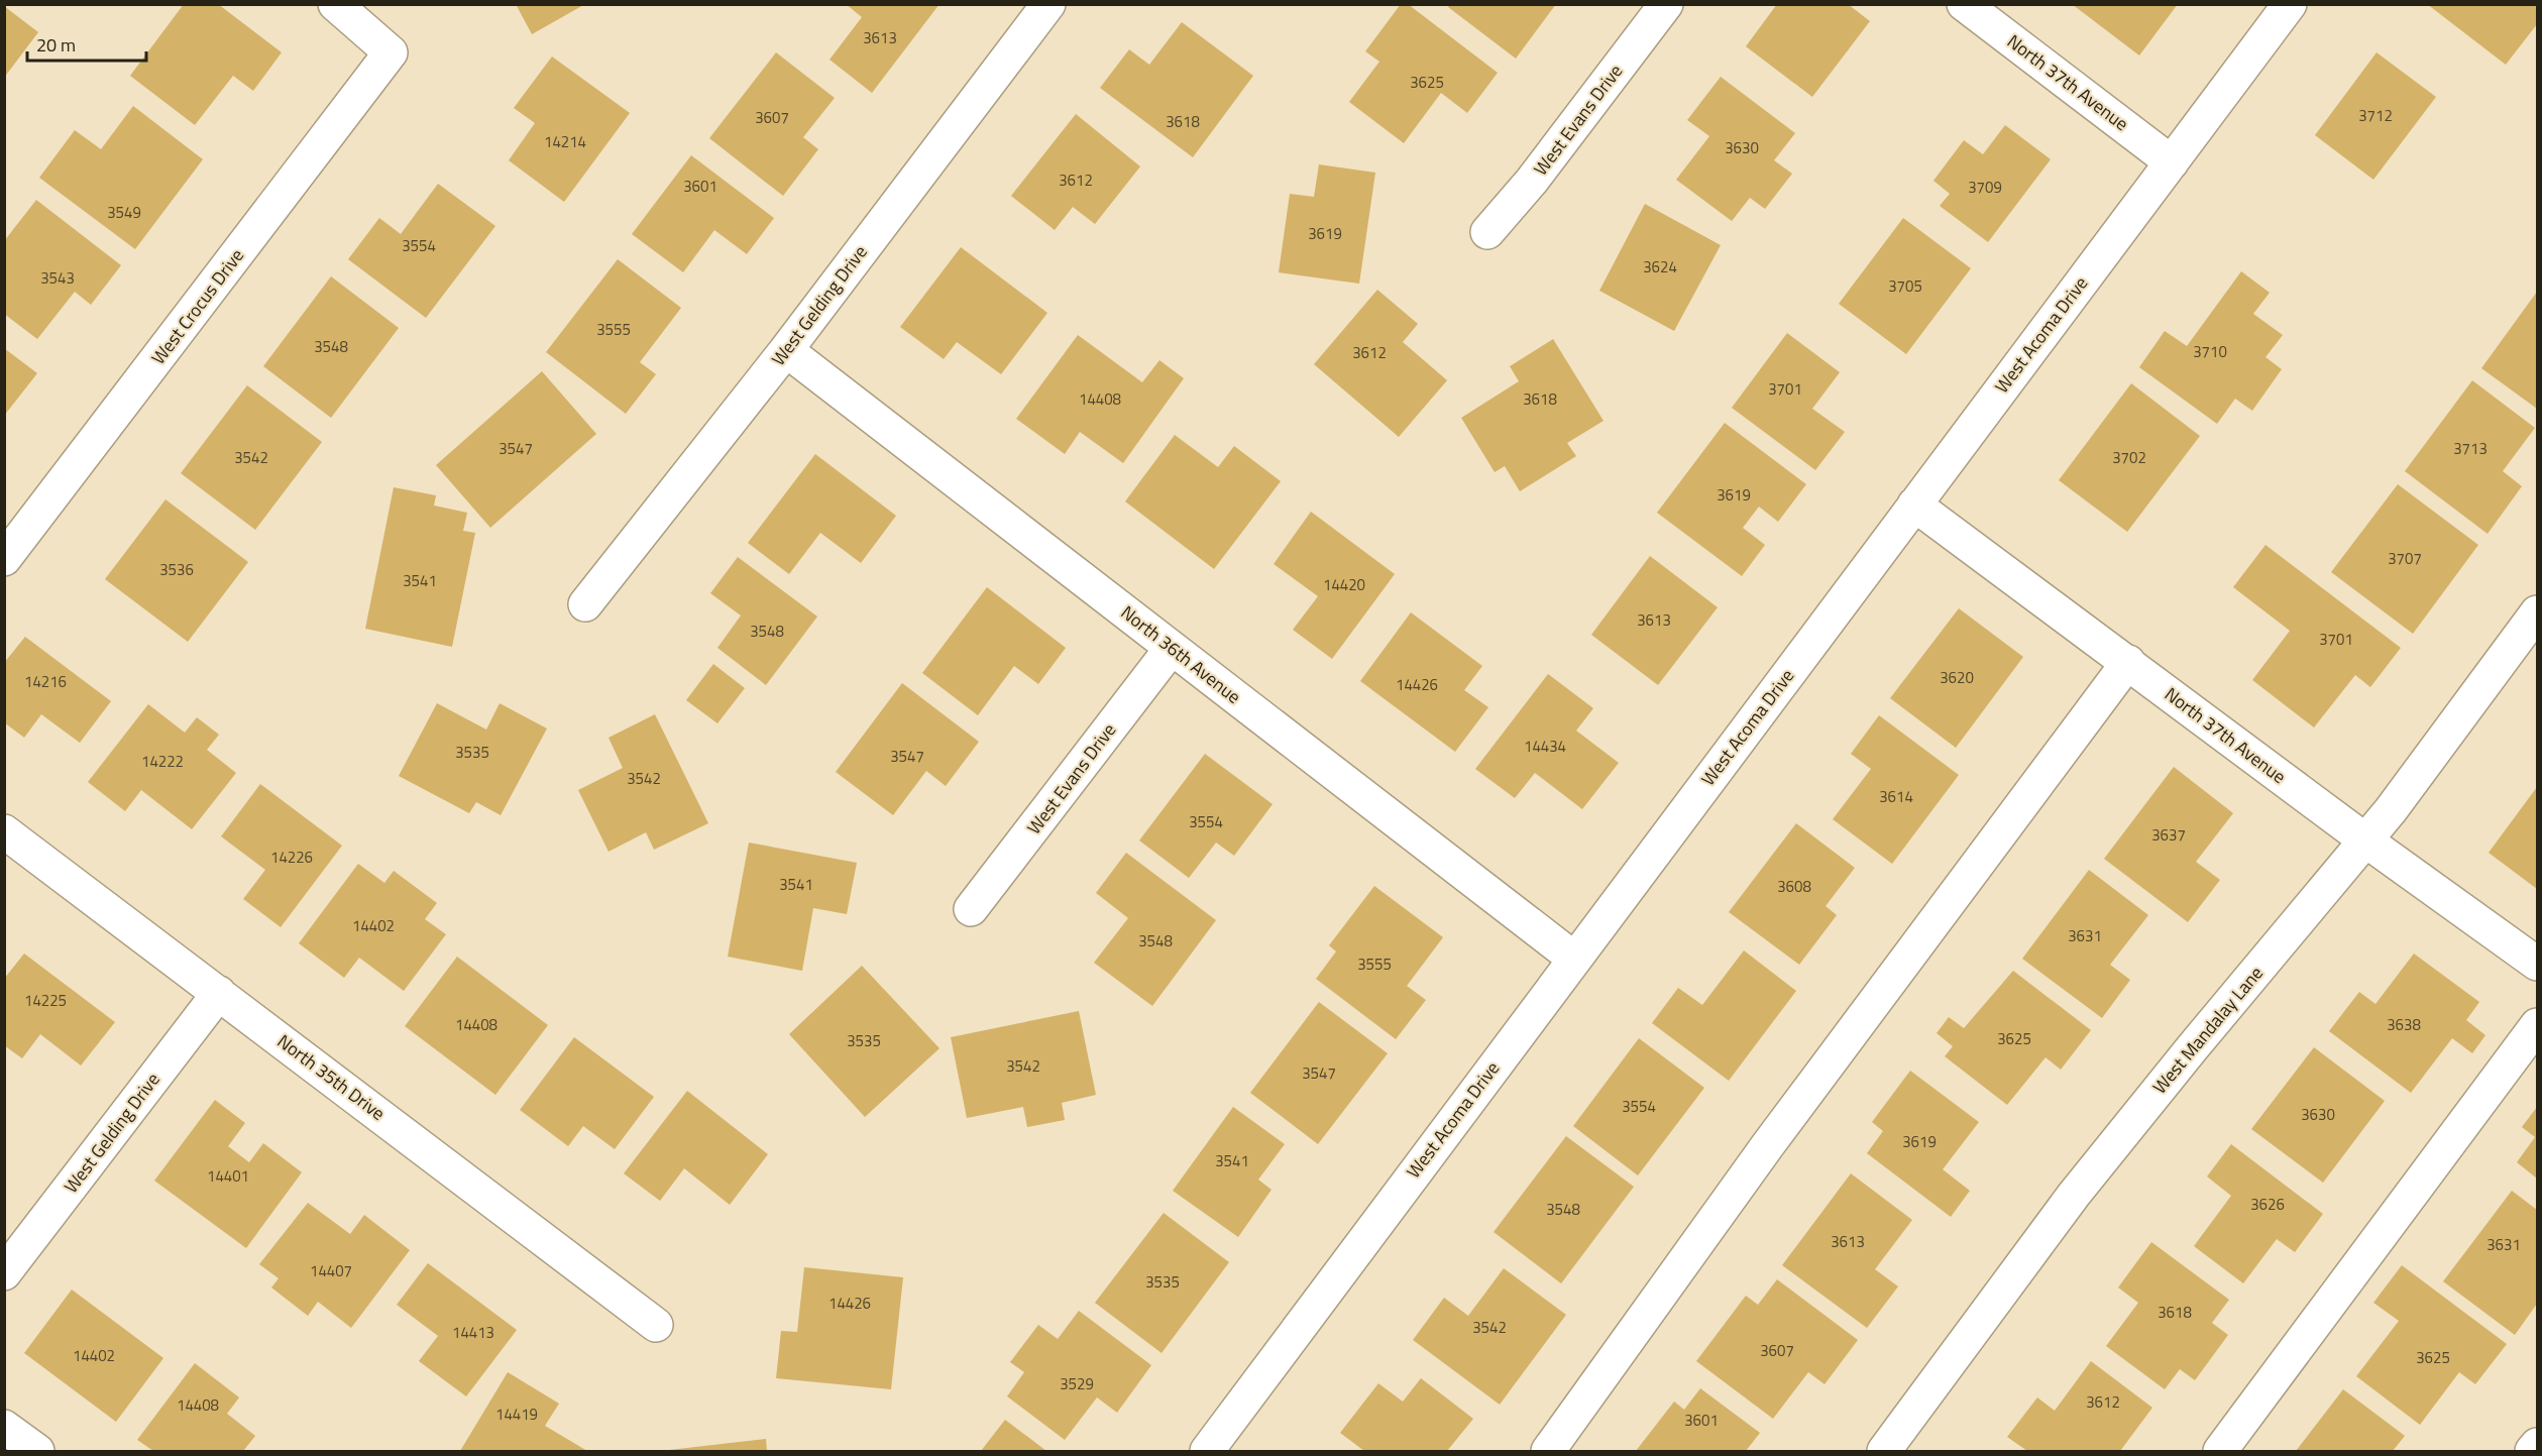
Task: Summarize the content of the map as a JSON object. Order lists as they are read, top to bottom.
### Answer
{
  "streets": {
    "street": [
      "North 37th Avenue",
      "West Evans Drive",
      "West Gelding Drive",
      "West Crocus Drive",
      "West Acoma Drive",
      "North 36th Avenue",
      "West Mandalay Lane",
      "North 35th Drive"
    ]
  },
  "crossings": [
    ["North 37th Avenue", "West Acoma Drive"],
    ["North 37th Avenue", "West Mandalay Lane"],
    ["West Evans Drive", "North 36th Avenue"],
    ["West Gelding Drive", "North 36th Avenue"],
    ["West Gelding Drive", "North 35th Drive"],
    ["West Acoma Drive", "North 36th Avenue"]
  ],
  "house_numbers": [
    "3613",
    "3625",
    "3712",
    "3607",
    "3618",
    "14214",
    "3630",
    "3612",
    "3601",
    "3709",
    "3549",
    "3619",
    "3554",
    "3624",
    "3543",
    "3705",
    "3555",
    "3548",
    "3710",
    "3612",
    "3701",
    "14408",
    "3618",
    "3547",
    "3713",
    "3542",
    "3702",
    "3619",
    "3707",
    "3536",
    "3541",
    "14420",
    "3613",
    "3548",
    "3701",
    "3620",
    "14216",
    "14426",
    "14434",
    "3535",
    "3547",
    "14222",
    "3542",
    "3614",
    "3554",
    "3637",
    "14226",
    "3541",
    "3608",
    "14402",
    "3631",
    "3548",
    "3555",
    "14225",
    "14408",
    "3638",
    "3625",
    "3535",
    "3542",
    "3547",
    "3554",
    "3630",
    "3619",
    "3541",
    "14401",
    "3626",
    "3548",
    "3613",
    "3631",
    "14407",
    "3535",
    "14426",
    "3618",
    "3542",
    "14413",
    "3607",
    "14402",
    "3625",
    "3529",
    "3612",
    "14408",
    "14419",
    "3601"
  ],
  "scale_bar": "20 m"
}
